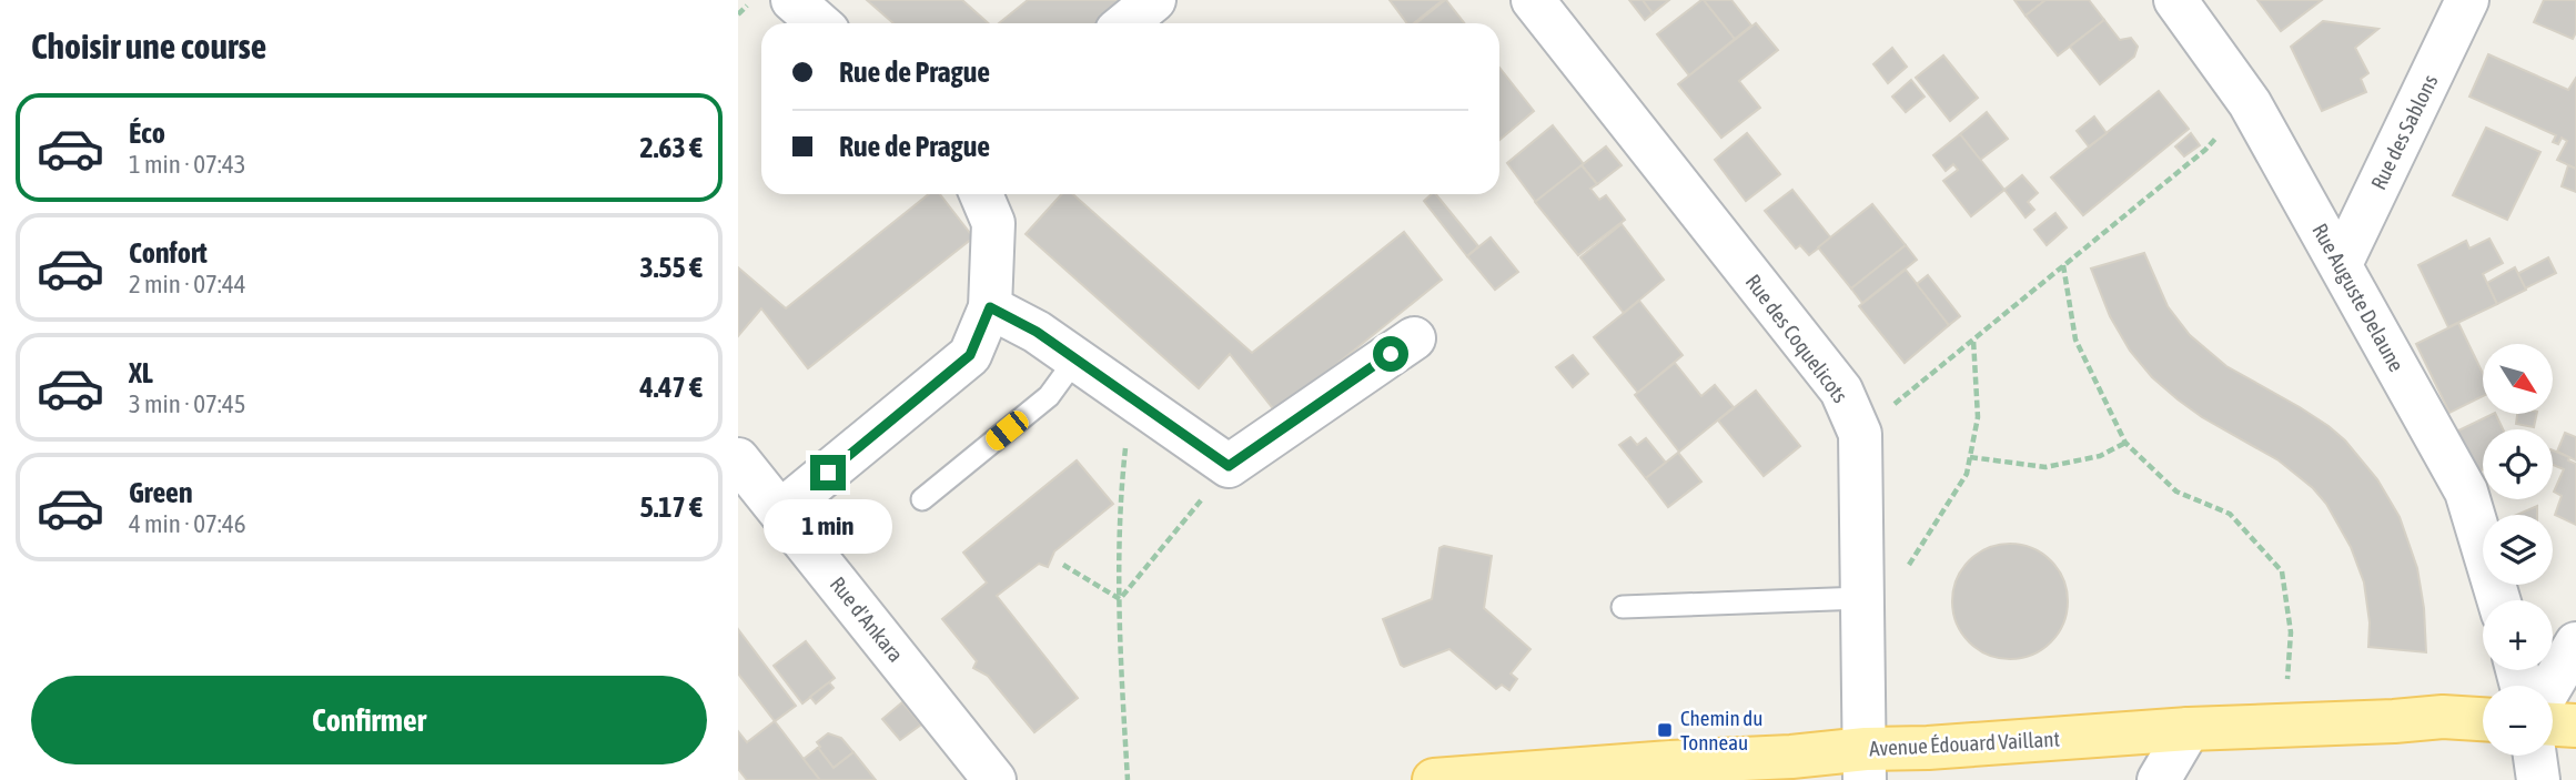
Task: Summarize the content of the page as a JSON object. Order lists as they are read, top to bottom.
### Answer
{
  "streets": {
    "main road": ["Avenue Édouard Vaillant"],
    "street": [
      "Rue des Sablons",
      "Rue Auguste Delaune",
      "Rue des Coquelicots",
      "Rue d'Ankara"
    ]
  },
  "crossings": [
    ["Rue des Sablons", "Rue Auguste Delaune"],
    ["Rue des Coquelicots", "Avenue Édouard Vaillant"]
  ],
  "places": {
    "transit": ["Chemin du Tonneau"]
  },
  "north": "bottom right",
  "page": {
    "heading": "Choisir une course",
    "banner": ["Rue de Prague", "Rue de Prague"],
    "list": [
      {
        "name": "Éco",
        "note": "1 min · 07:43",
        "value": "2.63 €"
      },
      {
        "name": "Confort",
        "note": "2 min · 07:44",
        "value": "3.55 €"
      },
      {
        "name": "XL",
        "note": "3 min · 07:45",
        "value": "4.47 €"
      },
      {
        "name": "Green",
        "note": "4 min · 07:46",
        "value": "5.17 €"
      }
    ],
    "map_buttons": ["+", "−"],
    "bubble": "1 min",
    "buttons": "Confirmer"
  }
}
